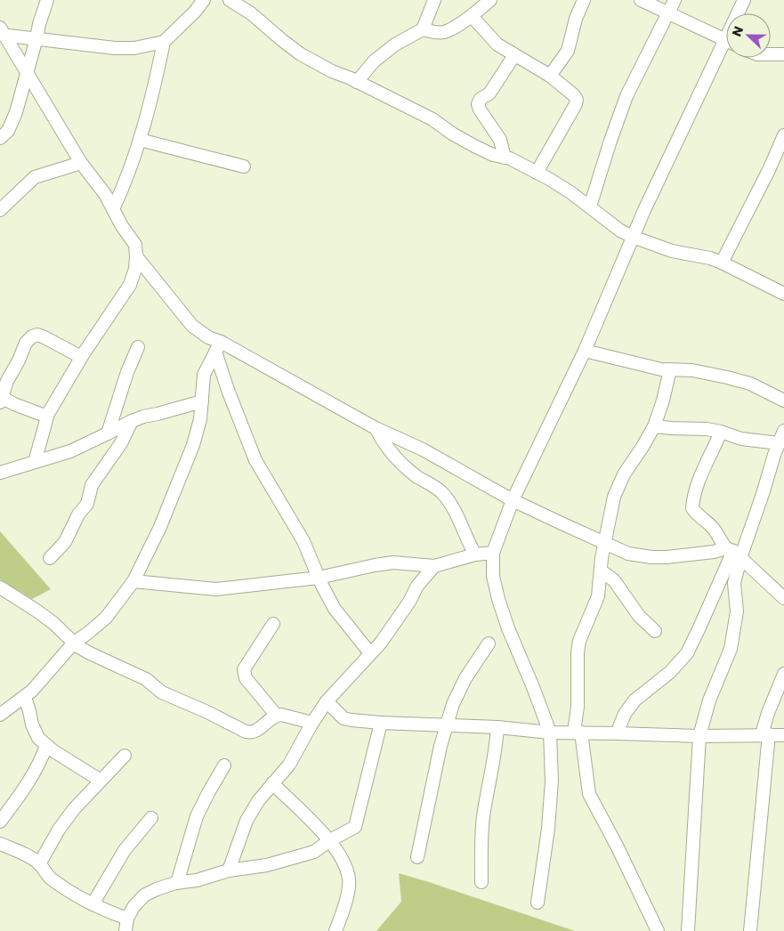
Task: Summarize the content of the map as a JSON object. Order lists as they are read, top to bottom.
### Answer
{
  "north": "left"
}
